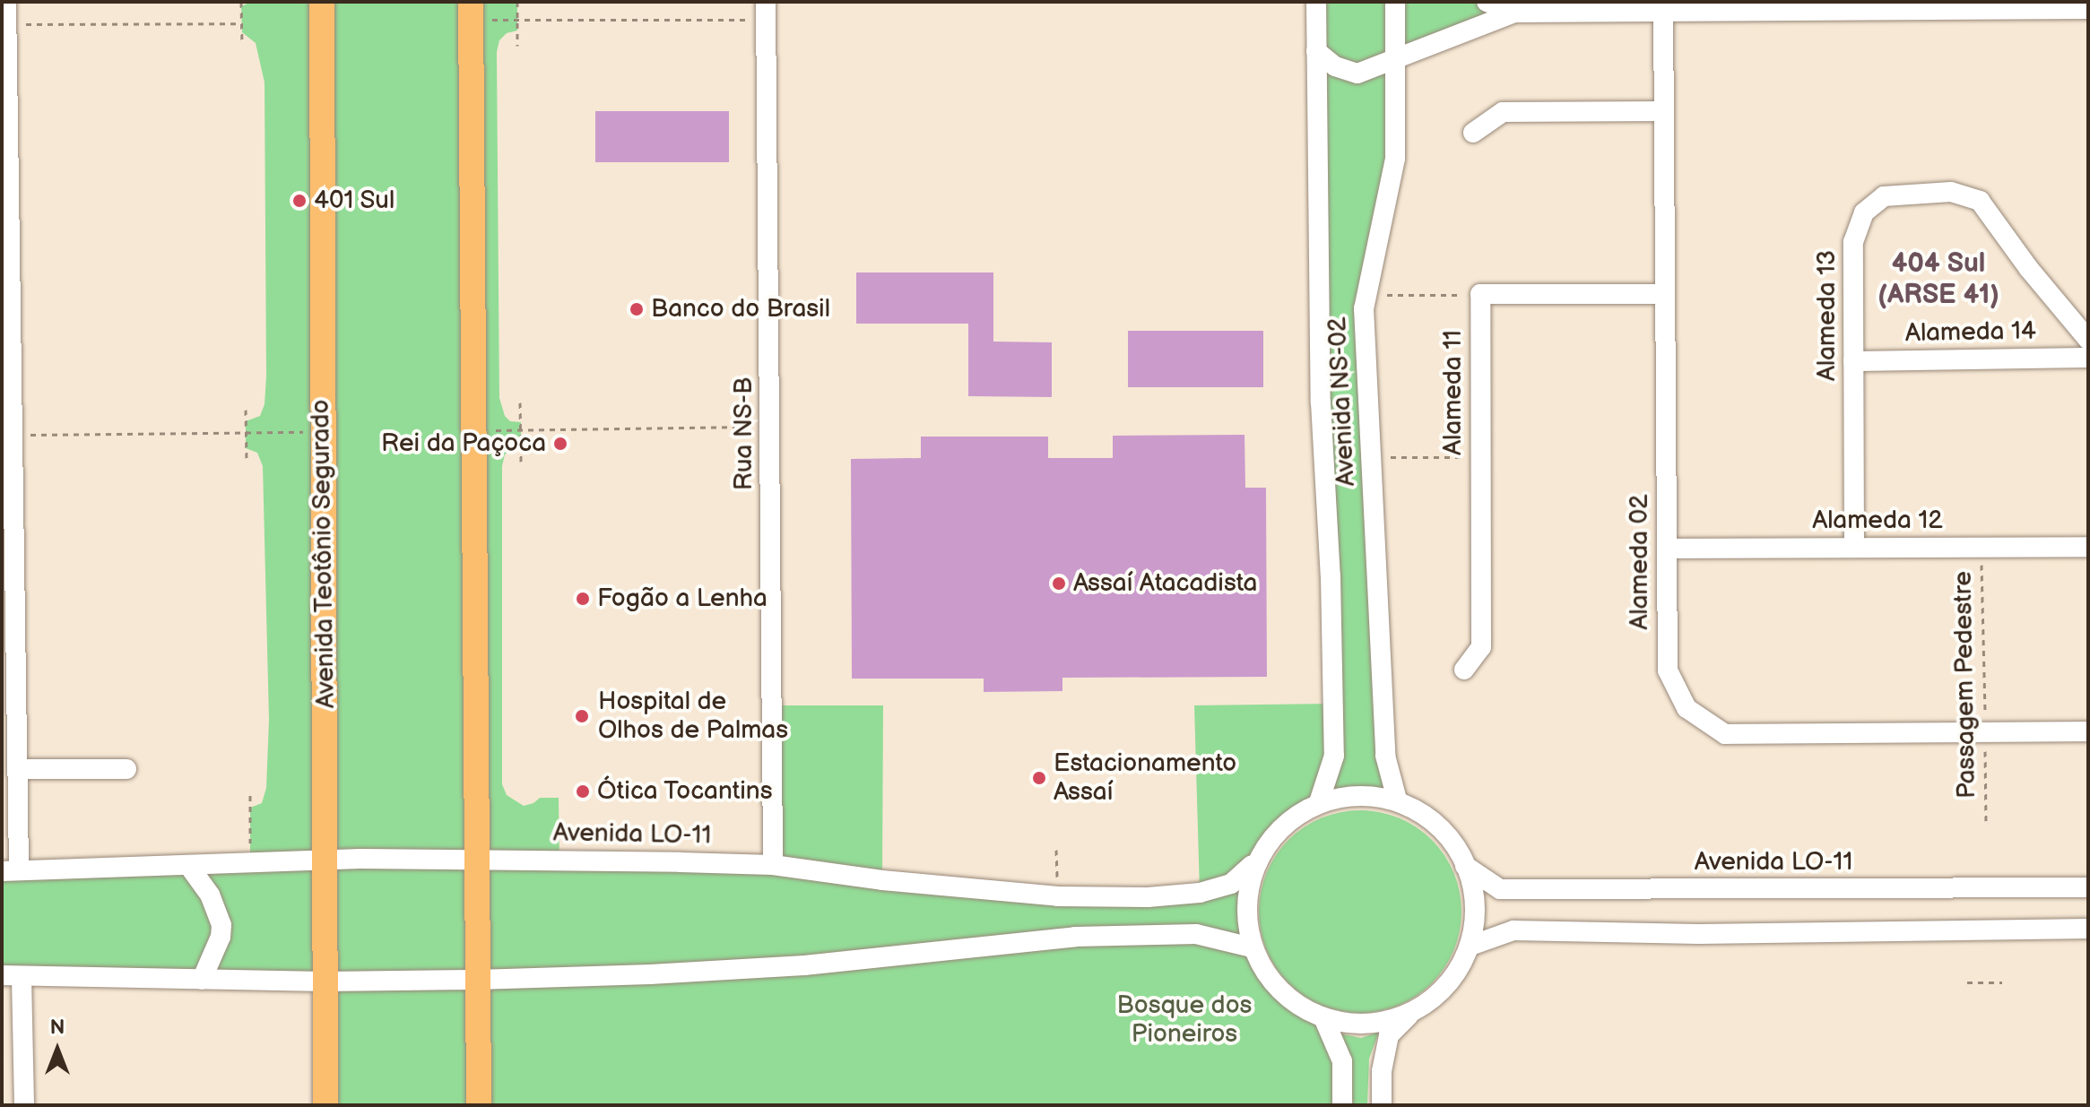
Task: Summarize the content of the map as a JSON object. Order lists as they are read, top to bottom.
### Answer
{
  "streets": {
    "main road": ["Avenida Teotônio Segurado"],
    "street": [
      "Alameda 13",
      "Alameda 14",
      "Alameda 11",
      "Avenida NS-02",
      "Rua NS-B",
      "Alameda 12",
      "Alameda 02",
      "Avenida LO-11"
    ],
    "path": ["Passagem Pedestre"]
  },
  "crossings": [
    ["Alameda 13", "Alameda 14"],
    ["Alameda 13", "Alameda 12"],
    ["Alameda 11", "Alameda 02"],
    ["Avenida NS-02", "Avenida LO-11"],
    ["Rua NS-B", "Avenida LO-11"],
    ["Alameda 12", "Alameda 02"],
    ["Alameda 12", "Passagem Pedestre"],
    ["Avenida Teotônio Segurado", "Avenida LO-11"],
    ["Alameda 02", "Passagem Pedestre"]
  ],
  "districts": ["404 Sul (ARSE 41)"],
  "parks": ["Bosque dos Pioneiros"],
  "places": [
    "401 Sul",
    "Banco do Brasil",
    "Rei da Paçoca",
    "Assaí Atacadista",
    "Fogão a Lenha",
    "Hospital de Olhos de Palmas",
    "Estacionamento Assaí",
    "Ótica Tocantins"
  ],
  "north": "top"
}
